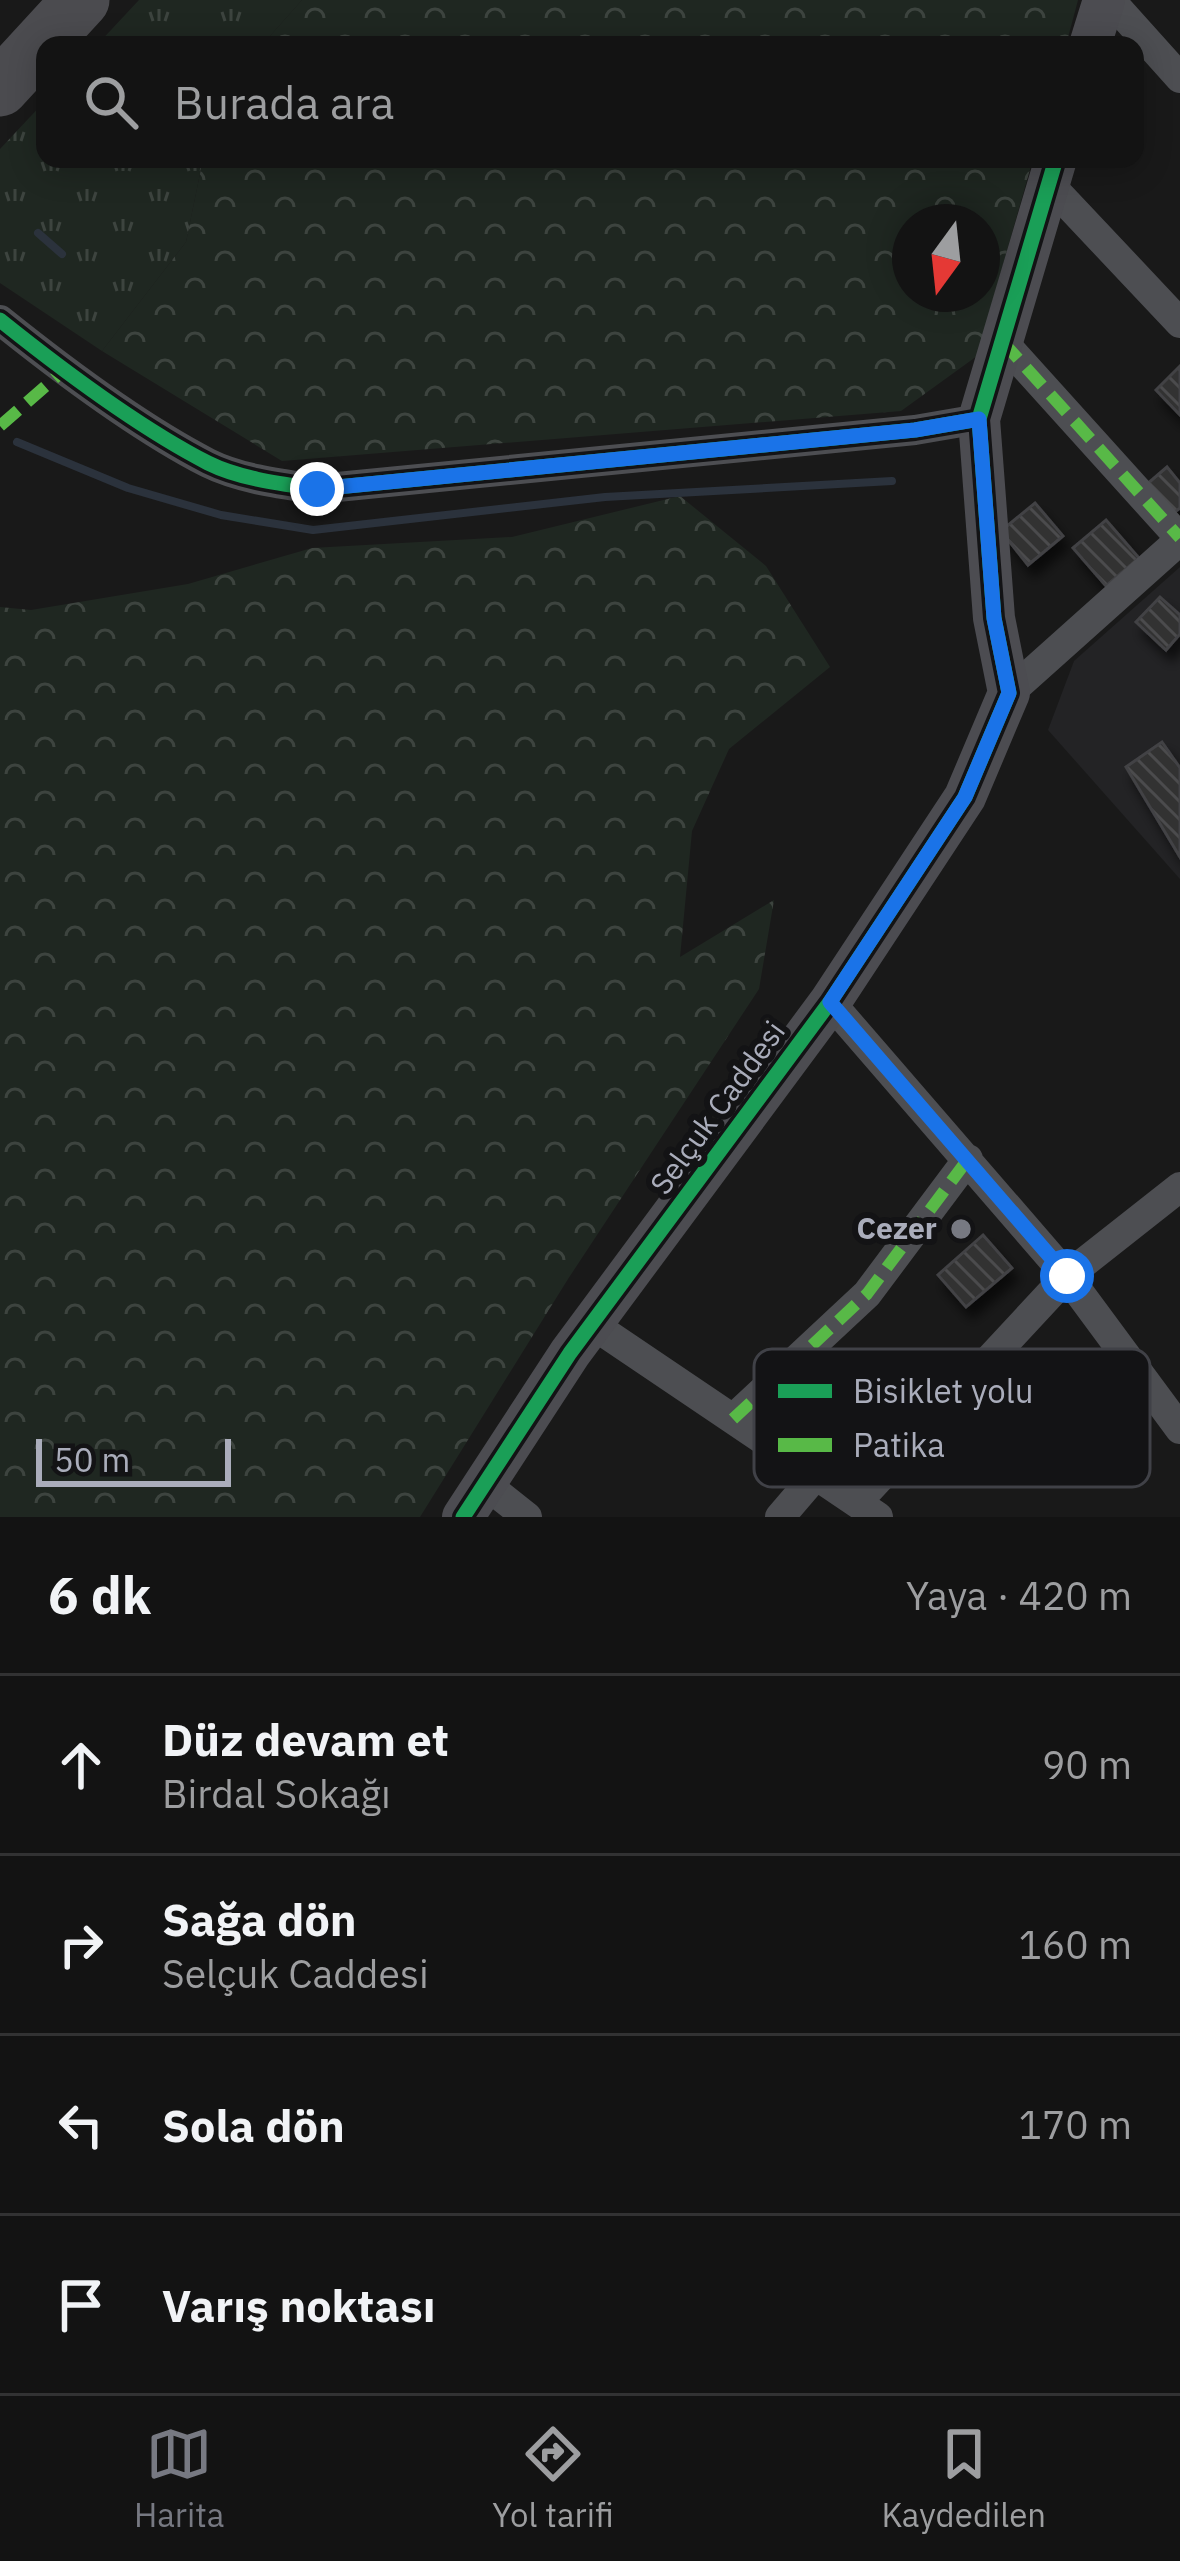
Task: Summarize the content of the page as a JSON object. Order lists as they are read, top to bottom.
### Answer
{
  "streets": {
    "street": ["Selçuk Caddesi"]
  },
  "places": ["Cezer"],
  "legend": ["Bisiklet yolu", "Patika"],
  "scale_bar": "50 m",
  "north": "bottom",
  "page": {
    "search": "Burada ara",
    "scale": "50 m",
    "heading": ["6 dk", "Yaya · 420 m"],
    "list": [
      ["Düz devam et", "Birdal Sokağı", "90 m"],
      ["Sağa dön", "Selçuk Caddesi", "160 m"],
      ["Sola dön", "170 m"],
      "Varış noktası"
    ],
    "nav": ["Harita", "Yol tarifi", "Kaydedilen"]
  }
}
